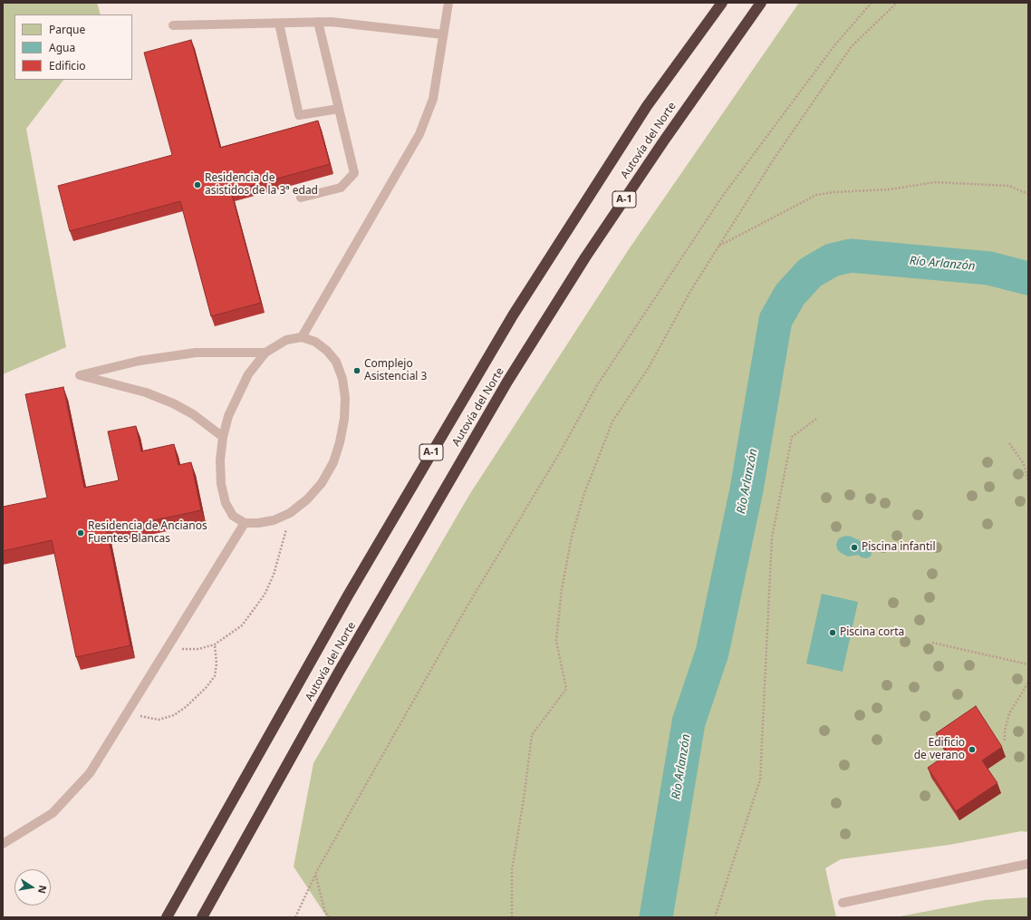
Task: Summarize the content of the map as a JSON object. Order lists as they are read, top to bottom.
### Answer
{
  "streets": {
    "highway": ["Autovía del Norte", "A-1"]
  },
  "water": ["Río Arlanzón"],
  "places": [
    "Residencia de asistidos de la 3ª edad",
    "Complejo Asistencial 3",
    "Residencia de Ancianos Fuentes Blancas",
    "Piscina infantil",
    "Piscina corta",
    "Edificio de verano"
  ],
  "legend": ["Parque", "Agua", "Edificio"],
  "north": "right"
}
